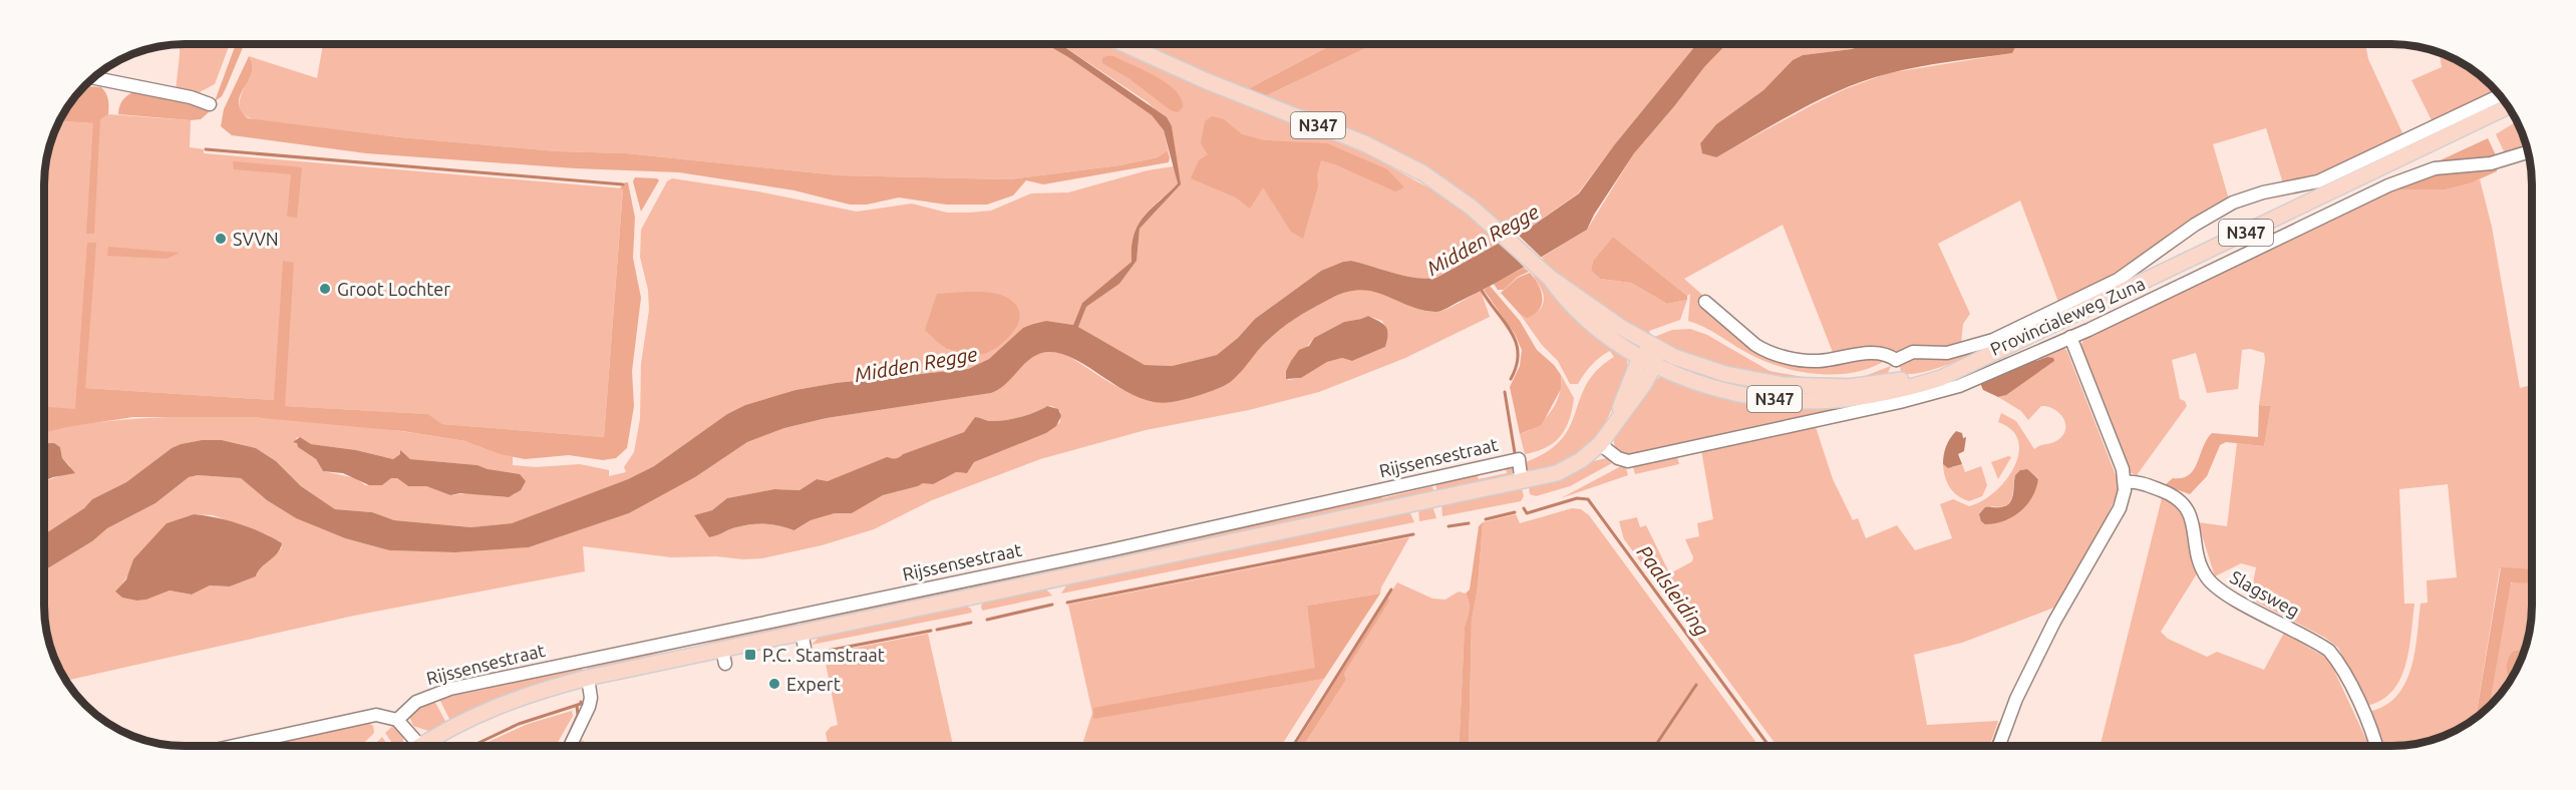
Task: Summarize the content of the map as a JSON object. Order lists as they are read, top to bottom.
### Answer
{
  "streets": {
    "main road": ["N347", "Provincialeweg Zuna", "Rijssensestraat"],
    "street": ["Slagsweg"]
  },
  "crossings": [
    ["N347", "Provincialeweg Zuna"],
    ["N347", "Rijssensestraat"],
    ["Provincialeweg Zuna", "Rijssensestraat"]
  ],
  "water": ["Midden Regge", "Paalsleiding"],
  "places": {
    "other": ["SVVN", "Groot Lochter", "Expert"],
    "transit": ["P.C. Stamstraat"]
  }
}
